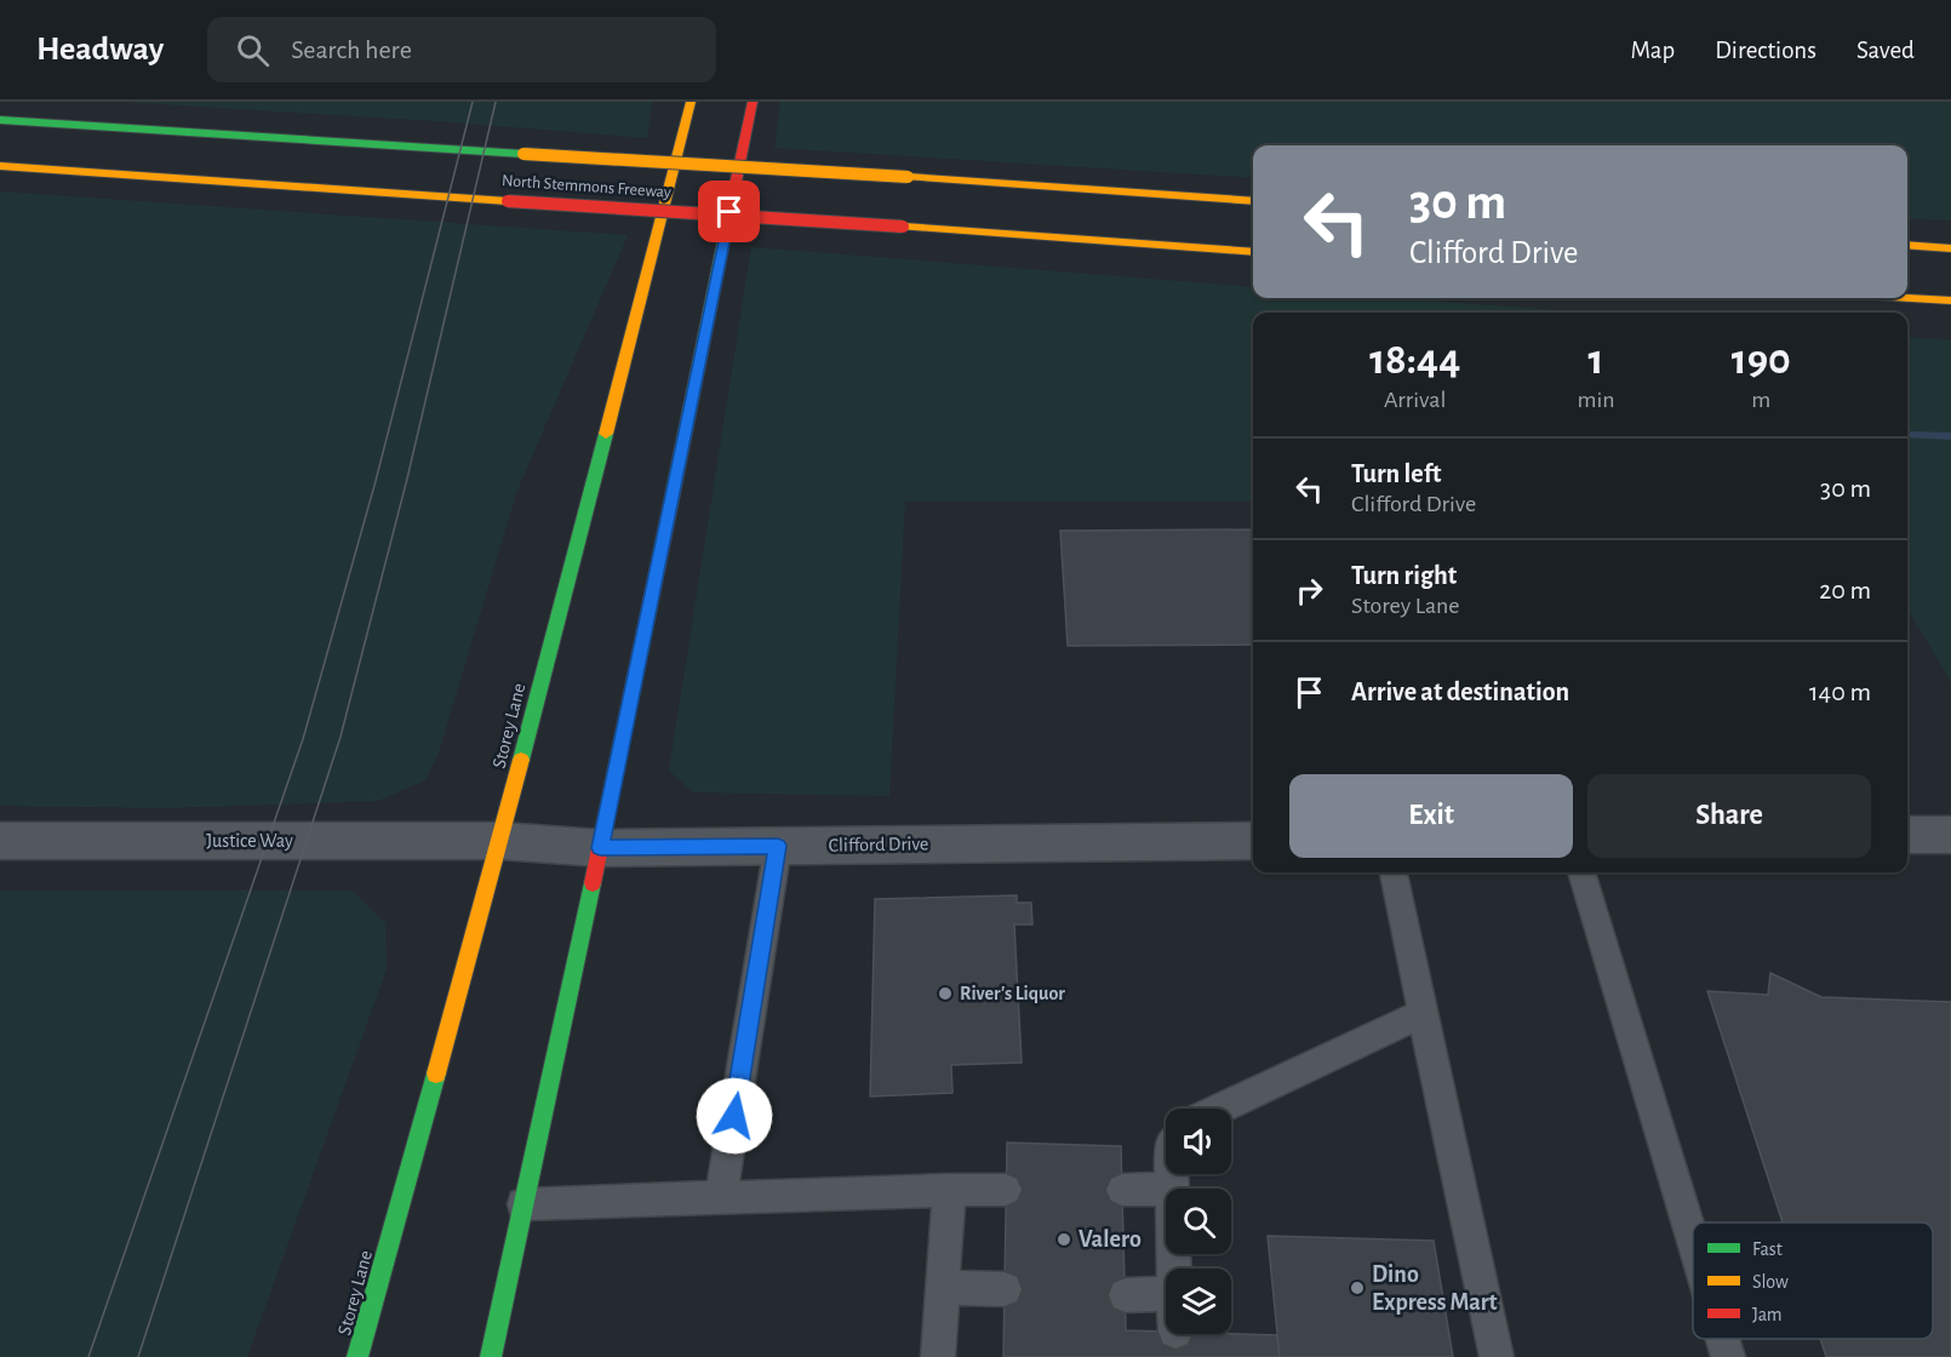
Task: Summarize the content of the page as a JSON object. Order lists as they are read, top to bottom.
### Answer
{
  "streets": {
    "highway": ["North Stemmons Freeway", "Storey Lane"],
    "street": ["Justice Way", "Clifford Drive"]
  },
  "crossings": [
    ["Storey Lane", "Justice Way"],
    ["Storey Lane", "Clifford Drive"],
    ["Justice Way", "Clifford Drive"]
  ],
  "places": ["River's Liquor", "Valero", "Dino Express Mart"],
  "legend": ["Fast", "Slow", "Jam"],
  "page": {
    "header": "Headway",
    "search": "Search here",
    "nav": ["Map", "Directions", "Saved"],
    "turn": ["30 m", "Clifford Drive"],
    "eta": [
      "18:44",
      "Arrival",
      "1",
      "min",
      "190",
      "m"
    ],
    "list": [
      {
        "name": "Turn left",
        "note": "Clifford Drive",
        "value": "30 m"
      },
      {
        "name": "Turn right",
        "note": "Storey Lane",
        "value": "20 m"
      },
      {
        "name": "Arrive at destination",
        "value": "140 m"
      }
    ],
    "buttons": ["Exit", "Share"]
  }
}
